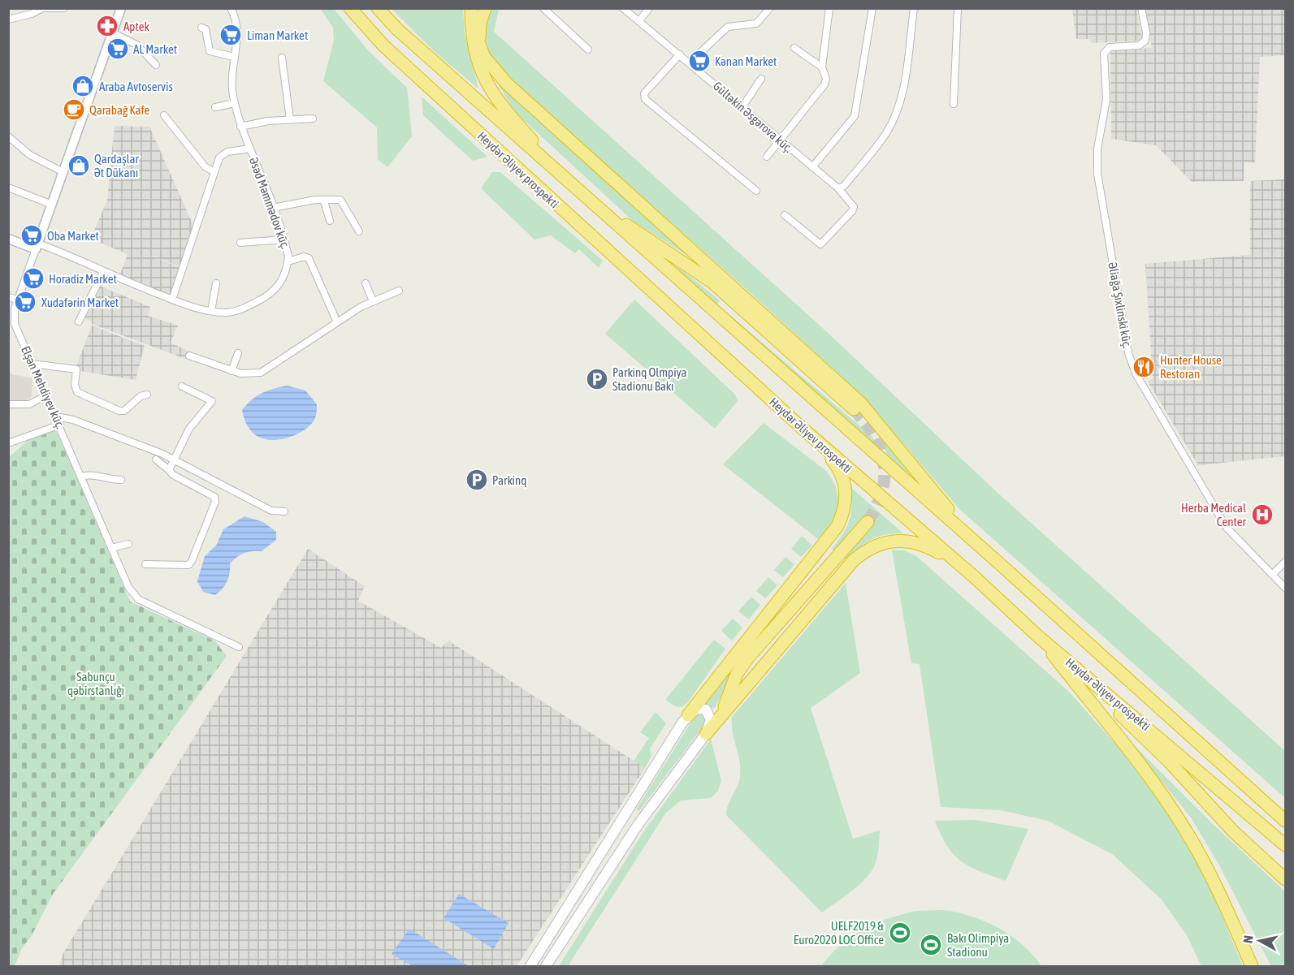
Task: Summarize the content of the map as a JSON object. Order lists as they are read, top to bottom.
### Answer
{
  "streets": {
    "highway": ["Heydər Əliyev prospekti"],
    "street": [
      "Gültəkin Əsgərova küç.",
      "Əsəd Məmmədov küç.",
      "Əliağa Şıxlinski küç.",
      "Elşən Mehdiyev küç."
    ]
  },
  "crossings": [
    ["Əsəd Məmmədov küç.", "Elşən Mehdiyev küç."]
  ],
  "parks": ["Sabunçu qəbirstanlığı"],
  "places": {
    "pharmacy": ["Aptek"],
    "supermarket": [
      "Liman Market",
      "AL Market",
      "Kənan Market",
      "Oba Market",
      "Horadiz Market",
      "Xudafərin Market"
    ],
    "shop": ["Araba Avtoservis", "Qardaşlar Ət Dükanı"],
    "cafe": ["Qarabağ Kafe"],
    "restaurant": ["Hunter House Restoran"],
    "parking": ["Parkinq Olmpiya Stadionu Bakı", "Parkinq"],
    "hospital": ["Herba Medical Center"],
    "sports": ["UELF2019 & Euro2020 LOC Office", "Bakı Olimpiya Stadionu"]
  },
  "north": "left"
}
